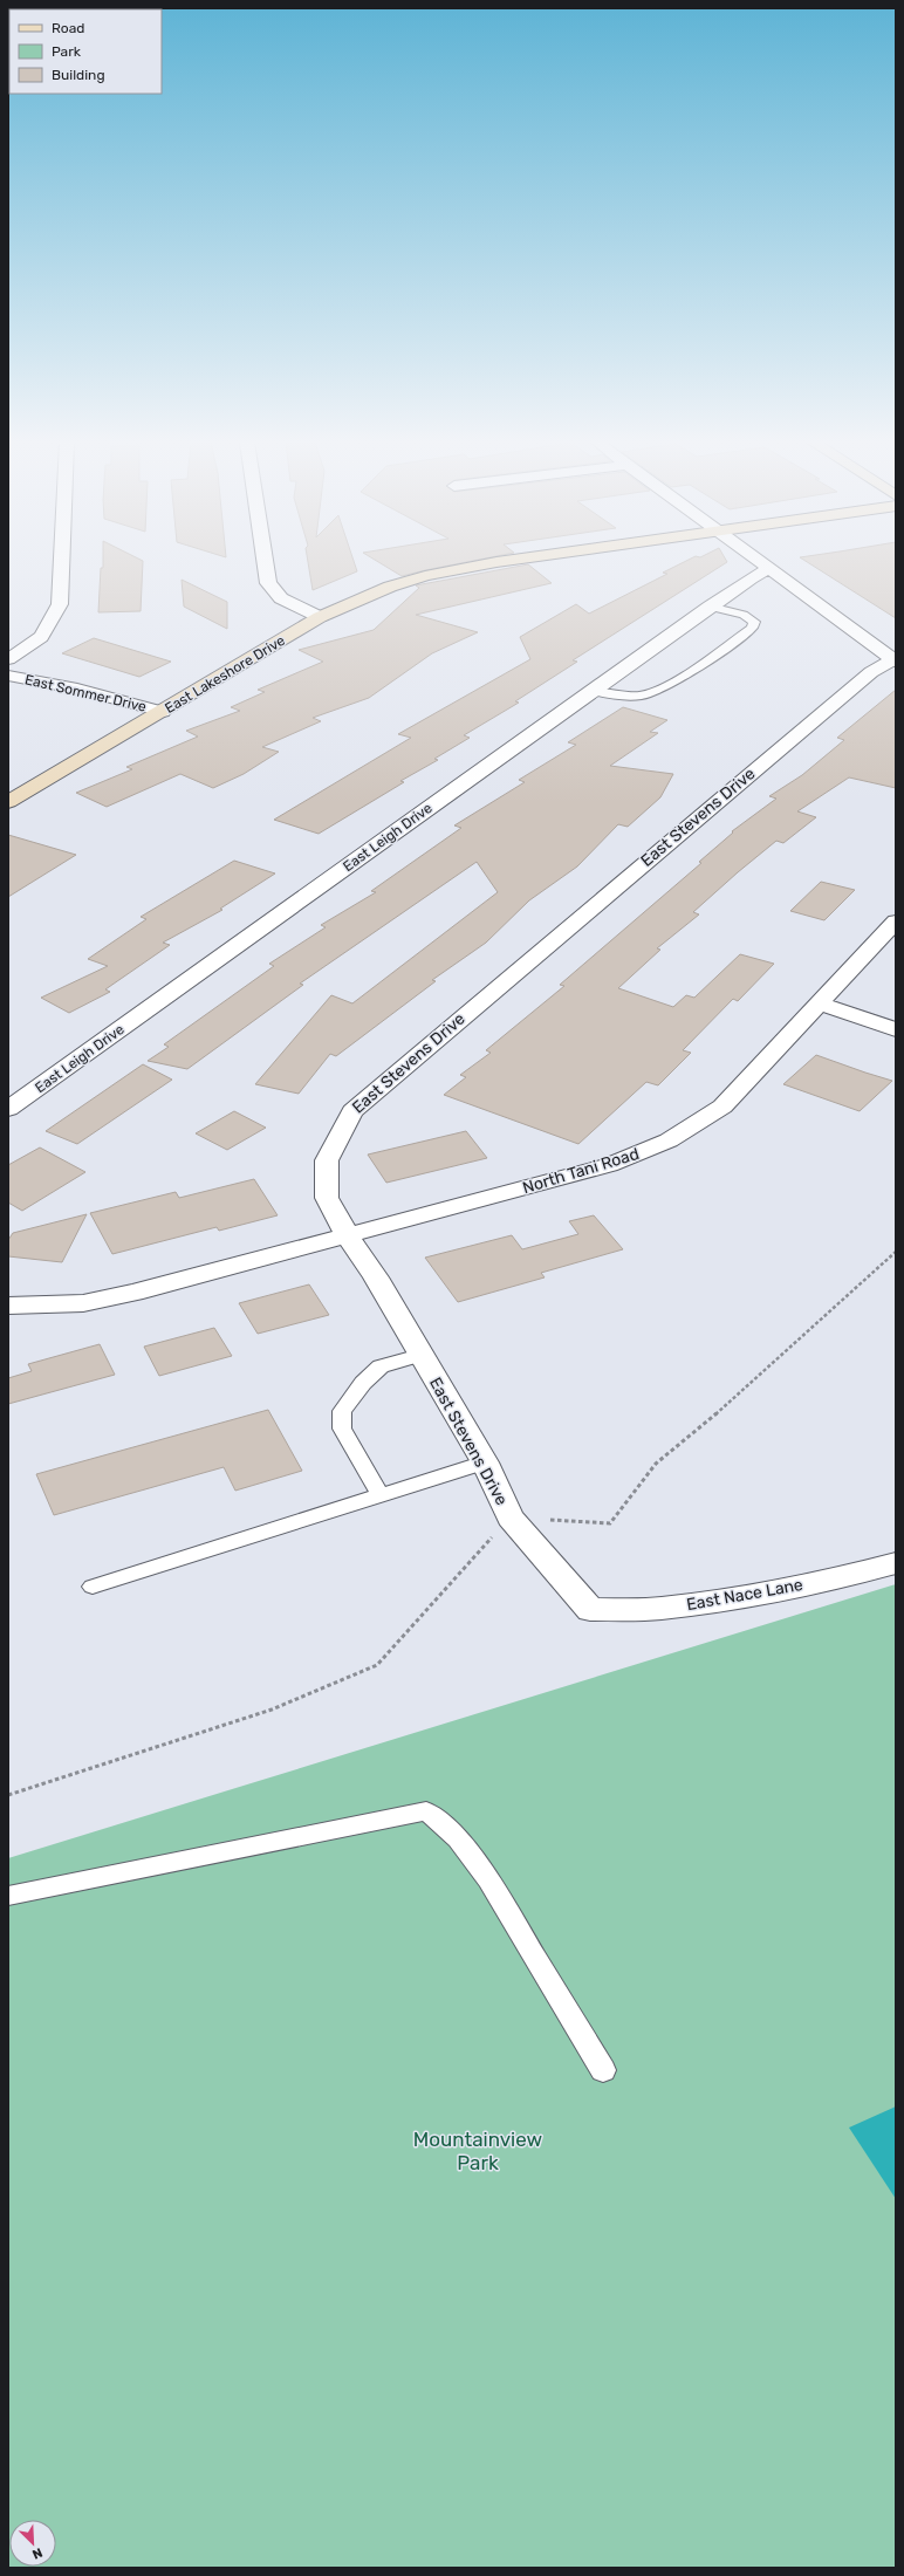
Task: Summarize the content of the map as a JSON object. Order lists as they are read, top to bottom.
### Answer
{
  "streets": {
    "main road": ["East Lakeshore Drive"],
    "street": [
      "East Sommer Drive",
      "East Stevens Drive",
      "East Leigh Drive",
      "North Tani Road",
      "East Nace Lane"
    ]
  },
  "crossings": [
    ["East Lakeshore Drive", "East Sommer Drive"],
    ["East Stevens Drive", "North Tani Road"],
    ["East Stevens Drive", "East Nace Lane"]
  ],
  "parks": ["Mountainview Park"],
  "legend": ["Road", "Park", "Building"],
  "north": "bottom right"
}
